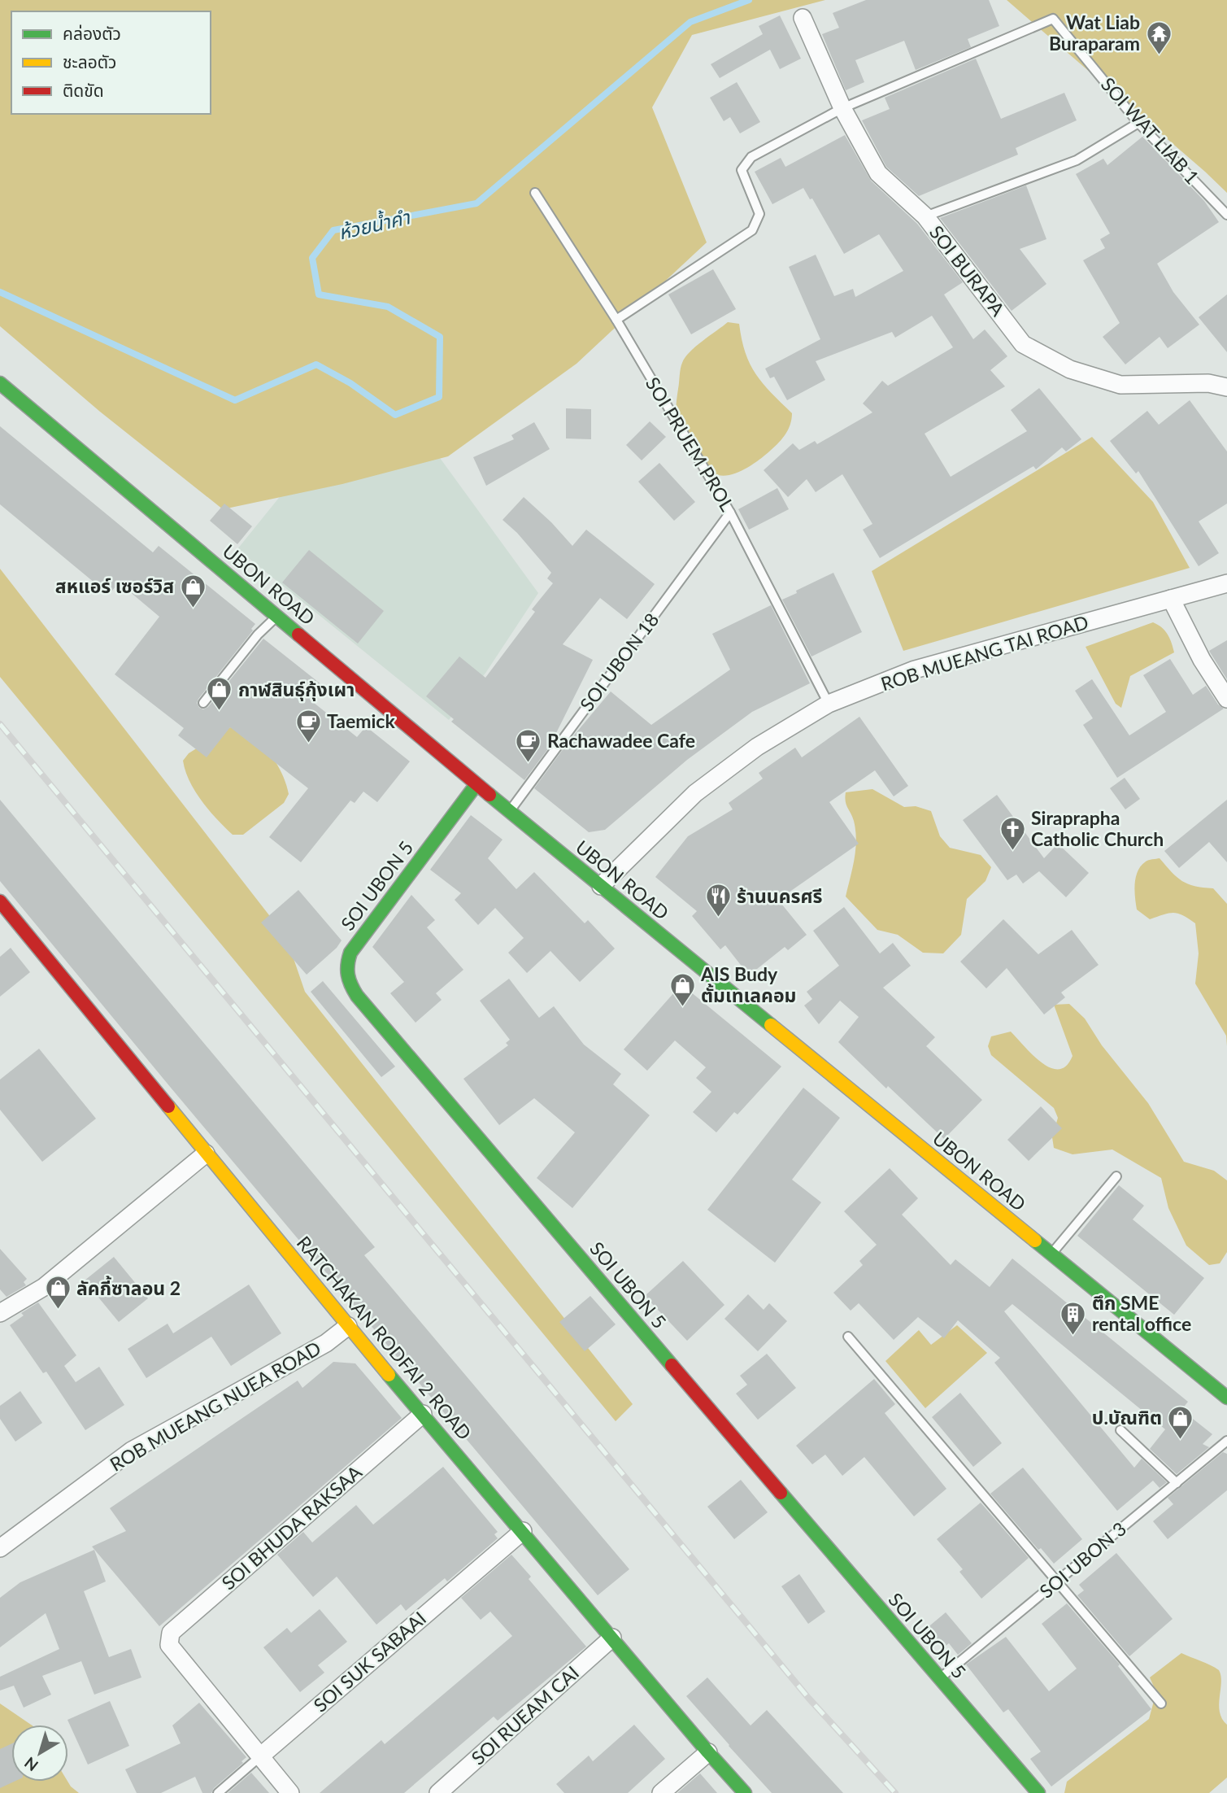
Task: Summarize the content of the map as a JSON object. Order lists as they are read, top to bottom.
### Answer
{
  "streets": {
    "street": [
      "SOI BURAPA",
      "UBON ROAD",
      "ROB MUEANG TAI ROAD",
      "SOI UBON 5",
      "RATCHAKAN RODFAI 2 ROAD",
      "ROB MUEANG NUEA ROAD",
      "SOI BHUDA RAKSAA",
      "SOI SUK SABAAI",
      "SOI RUEAM CAI"
    ],
    "lane": [
      "SOI WAT LIAB 1",
      "SOI PRUEM PROL",
      "SOI UBON 18",
      "SOI UBON 3"
    ]
  },
  "crossings": [
    ["SOI WAT LIAB 1", "SOI BURAPA"],
    ["SOI PRUEM PROL", "ROB MUEANG TAI ROAD"],
    ["SOI PRUEM PROL", "SOI UBON 18"],
    ["UBON ROAD", "ROB MUEANG TAI ROAD"],
    ["UBON ROAD", "SOI UBON 18"],
    ["UBON ROAD", "SOI UBON 5"],
    ["SOI UBON 5", "SOI UBON 3"],
    ["RATCHAKAN RODFAI 2 ROAD", "ROB MUEANG NUEA ROAD"],
    ["RATCHAKAN RODFAI 2 ROAD", "SOI BHUDA RAKSAA"],
    ["RATCHAKAN RODFAI 2 ROAD", "SOI SUK SABAAI"],
    ["RATCHAKAN RODFAI 2 ROAD", "SOI RUEAM CAI"],
    ["SOI BHUDA RAKSAA", "SOI SUK SABAAI"]
  ],
  "water": ["ห้วยน้ำคำ"],
  "places": {
    "temple": ["Wat Liab Buraparam"],
    "shop": [
      "สหแอร์ เซอร์วิส",
      "กาฬสินธุ์กุ้งเผา",
      "AIS Budy ตั้มเทเลคอม",
      "ลัคกี้ซาลอน 2",
      "ป.บัณฑิต"
    ],
    "cafe": ["Taemick", "Rachawadee Cafe"],
    "church": ["Siraprapha Catholic Church"],
    "restaurant": ["ร้านนครศรี"],
    "building": ["ตึก SME rental office"]
  },
  "legend": ["คล่องตัว", "ชะลอตัว", "ติดขัด"],
  "north": "bottom left"
}
